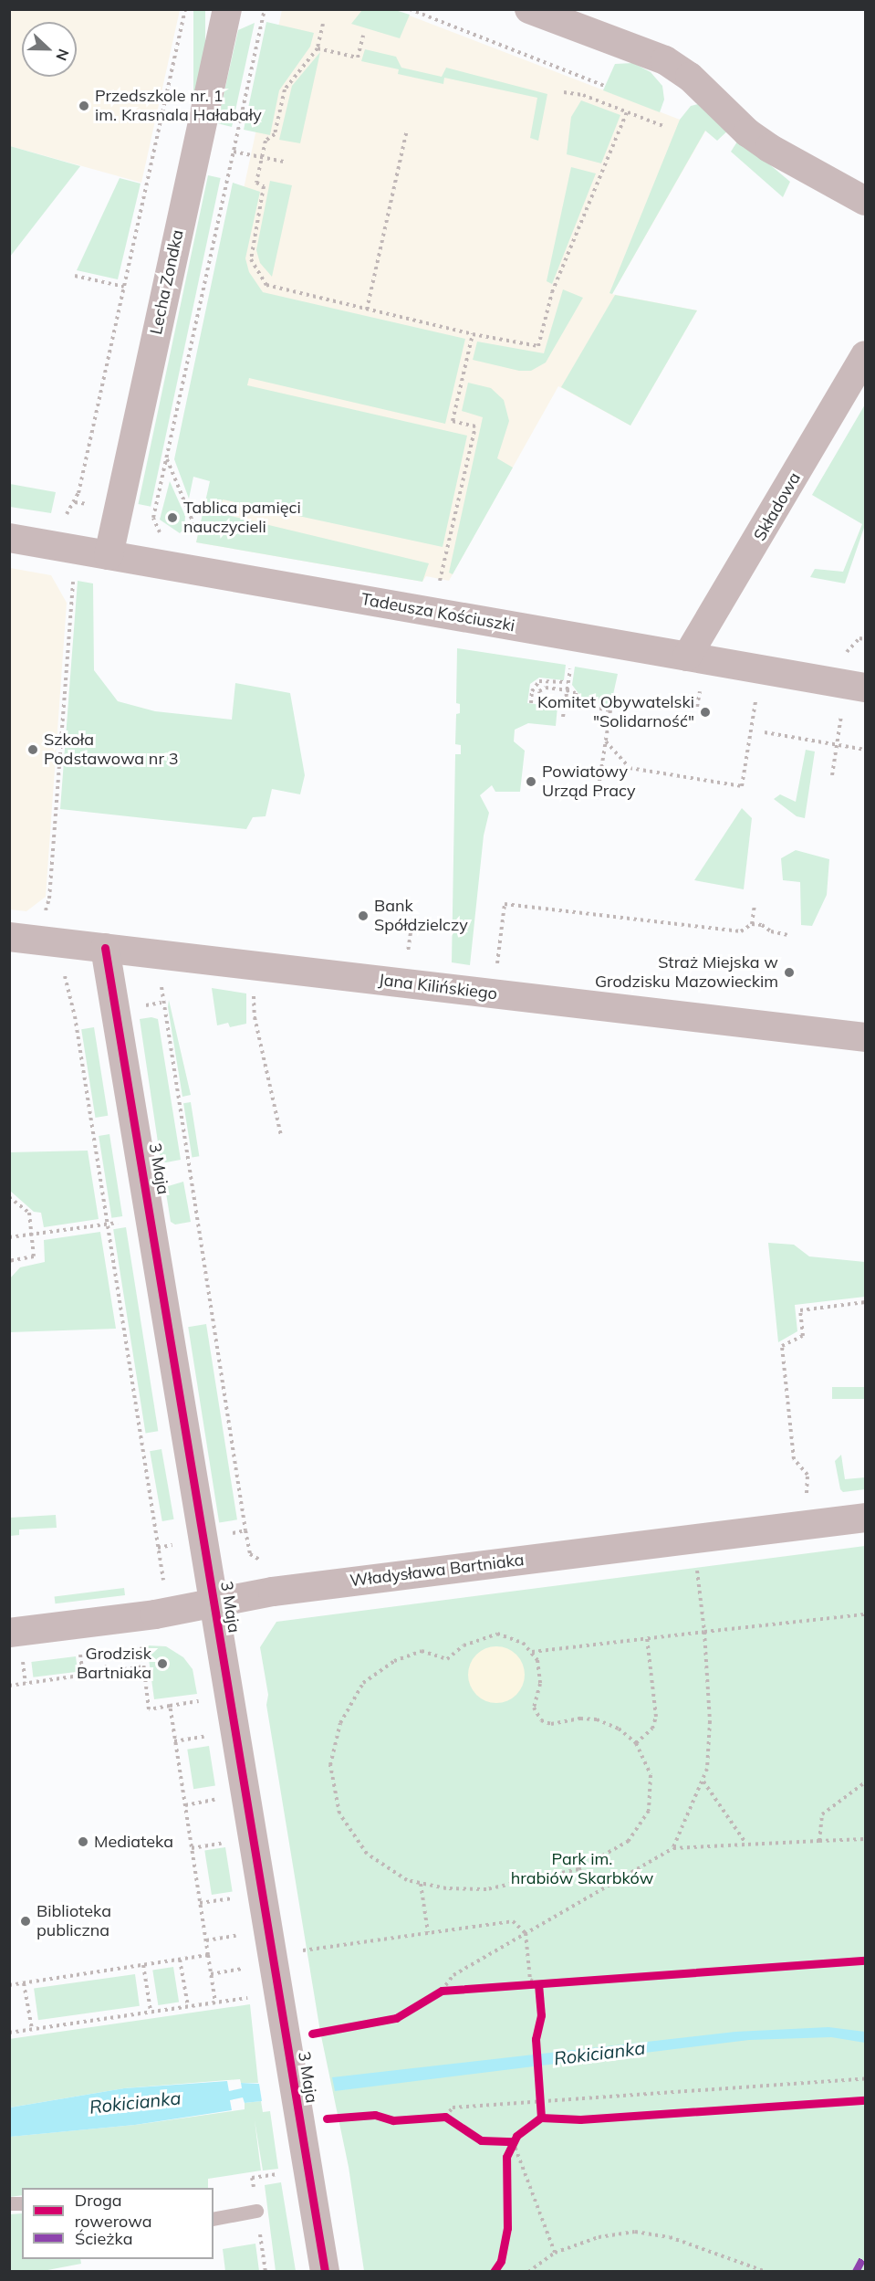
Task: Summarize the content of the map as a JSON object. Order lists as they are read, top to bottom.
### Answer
{
  "streets": {
    "street": [
      "Lecha Zondka",
      "Składowa",
      "Tadeusza Kościuszki",
      "Jana Kilińskiego",
      "3 Maja",
      "Władysława Bartniaka"
    ]
  },
  "crossings": [
    ["Lecha Zondka", "Tadeusza Kościuszki"],
    ["Składowa", "Tadeusza Kościuszki"],
    ["Jana Kilińskiego", "3 Maja"],
    ["3 Maja", "Władysława Bartniaka"]
  ],
  "water": ["Rokicianka"],
  "parks": ["Park im. hrabiów Skarbków"],
  "places": [
    "Przedszkole nr. 1 im. Krasnala Hałabały",
    "Tablica pamięci nauczycieli",
    "Komitet Obywatelski \"Solidarność\"",
    "Szkoła Podstawowa nr 3",
    "Powiatowy Urząd Pracy",
    "Bank Spółdzielczy",
    "Straż Miejska w Grodzisku Mazowieckim",
    "Grodzisk Bartniaka",
    "Mediateka",
    "Biblioteka publiczna"
  ],
  "legend": ["Droga rowerowa", "Ścieżka"],
  "north": "right"
}
